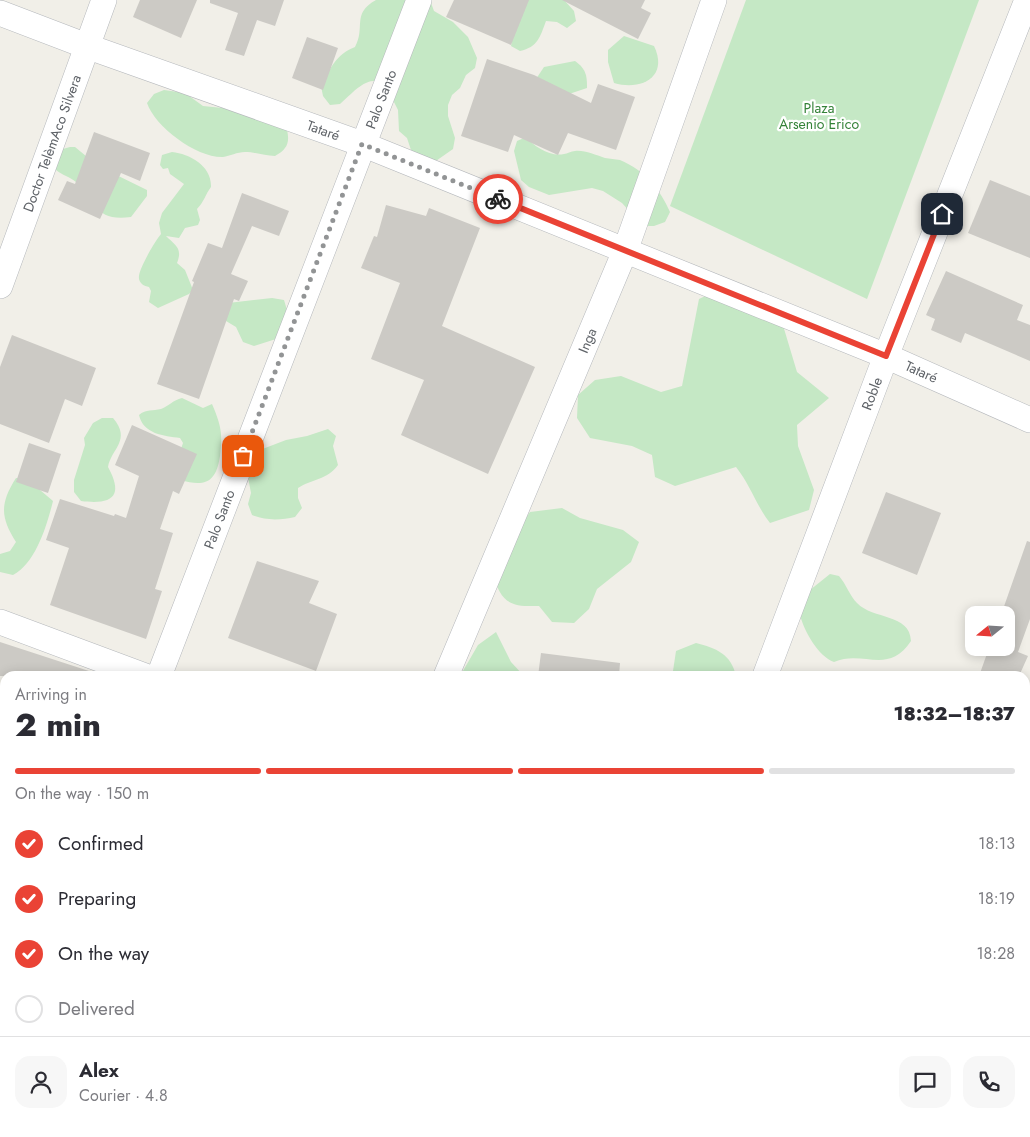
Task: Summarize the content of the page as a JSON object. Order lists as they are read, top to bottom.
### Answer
{
  "streets": {
    "street": [
      "Palo Santo",
      "Tataré",
      "Doctor TelèmAco Silvera",
      "Inga",
      "Roble"
    ]
  },
  "crossings": [
    ["Palo Santo", "Tataré"],
    ["Tataré", "Doctor TelèmAco Silvera"],
    ["Tataré", "Inga"],
    ["Tataré", "Roble"]
  ],
  "parks": ["Plaza Arsenio Erico"],
  "north": "left",
  "page": {
    "heading": ["2 min", "Arriving in", "18:32–18:37"],
    "panel": ["Alex", "Courier · 4.8"],
    "bar": "On the way · 150 m",
    "list": [
      ["Confirmed", "18:13"],
      ["Preparing", "18:19"],
      ["On the way", "18:28"],
      "Delivered"
    ]
  }
}
